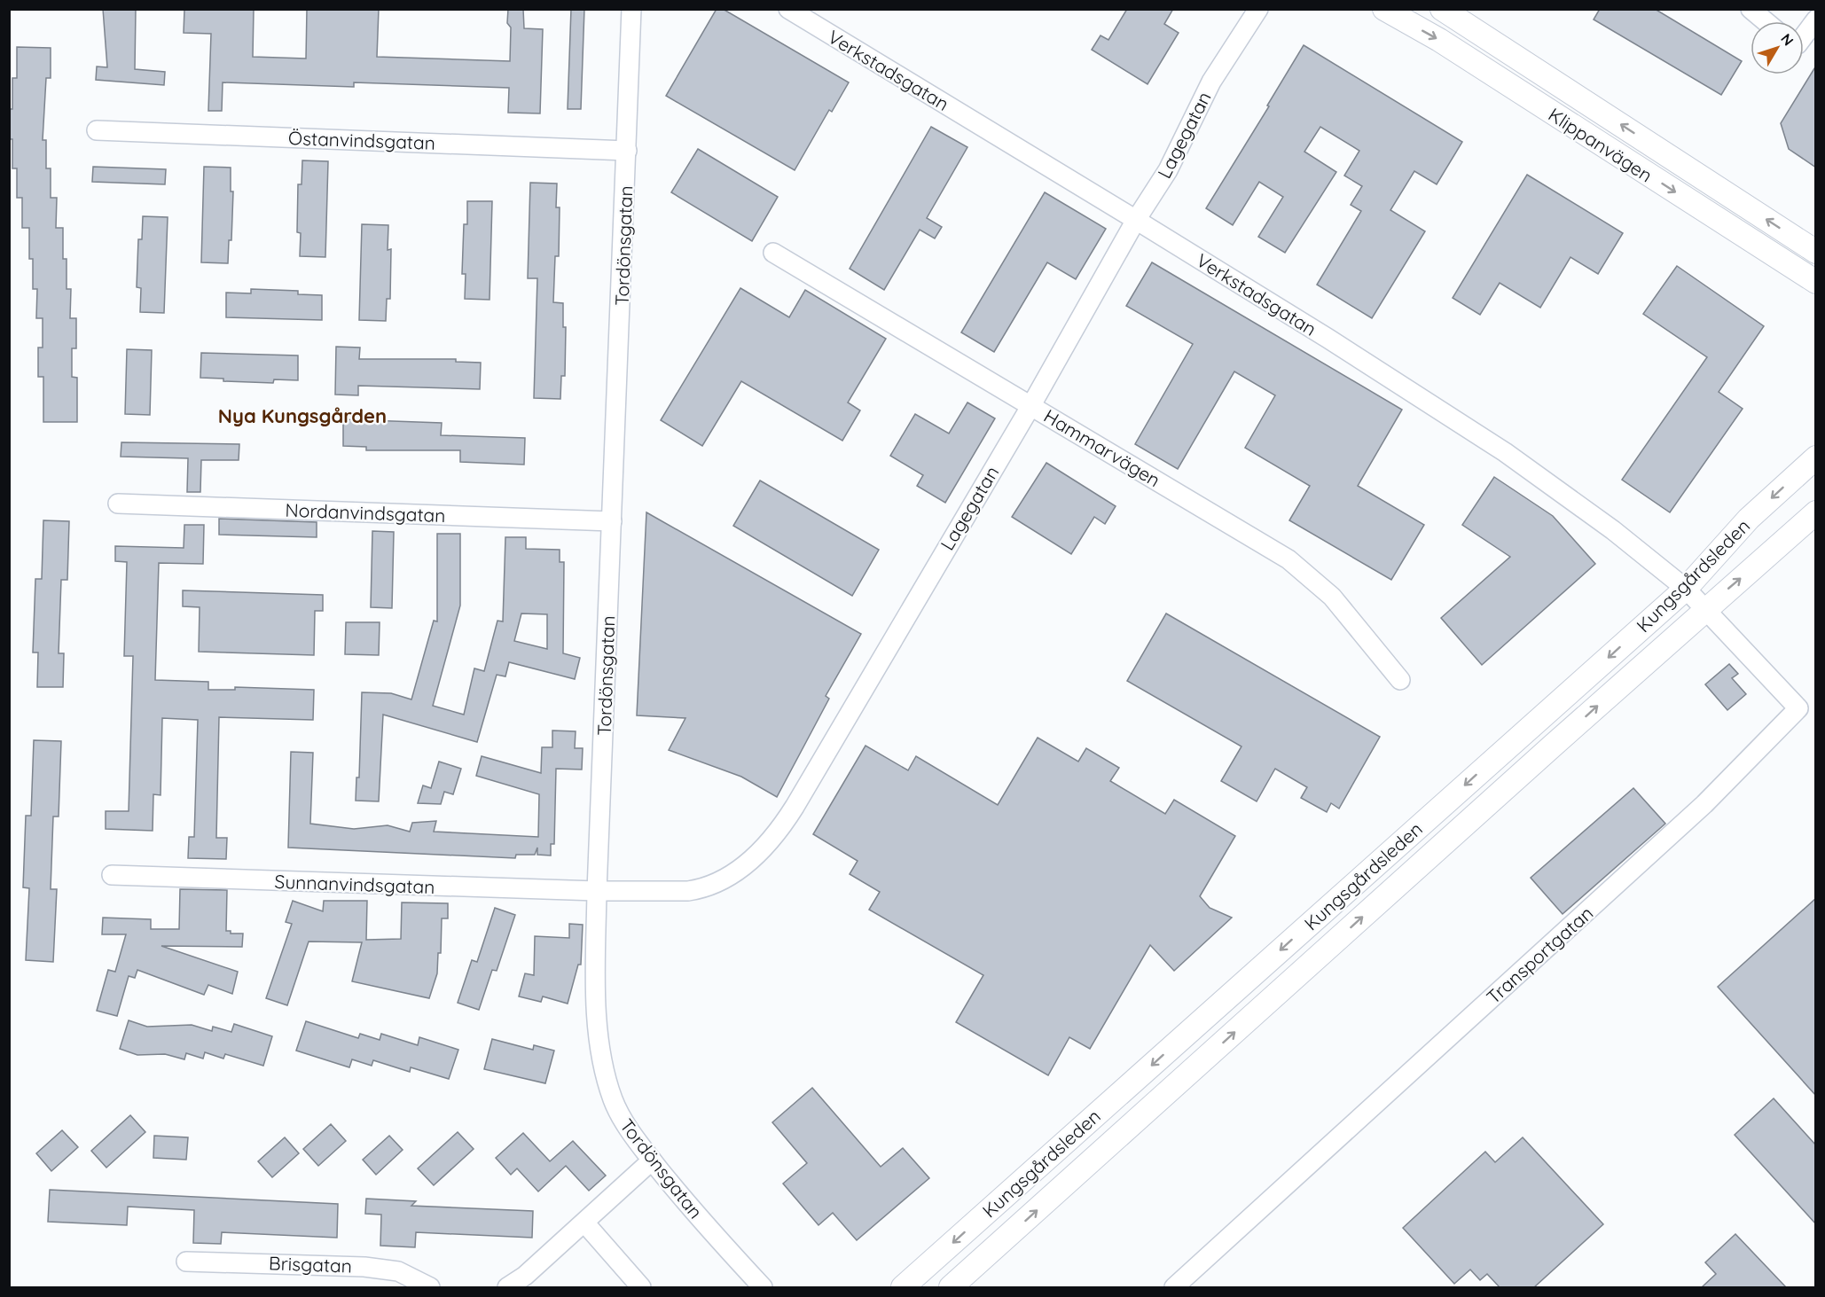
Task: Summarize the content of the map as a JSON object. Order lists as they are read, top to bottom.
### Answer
{
  "streets": {
    "main road": ["Klippanvägen", "Kungsgårdsleden"],
    "street": [
      "Verkstadsgatan",
      "Lagegatan",
      "Östanvindsgatan",
      "Tordönsgatan",
      "Hammarvägen",
      "Nordanvindsgatan",
      "Sunnanvindsgatan",
      "Transportgatan",
      "Brisgatan"
    ]
  },
  "crossings": [
    ["Verkstadsgatan", "Lagegatan"],
    ["Verkstadsgatan", "Kungsgårdsleden"],
    ["Verkstadsgatan", "Transportgatan"],
    ["Lagegatan", "Tordönsgatan"],
    ["Lagegatan", "Hammarvägen"],
    ["Lagegatan", "Sunnanvindsgatan"],
    ["Östanvindsgatan", "Tordönsgatan"],
    ["Tordönsgatan", "Nordanvindsgatan"],
    ["Tordönsgatan", "Sunnanvindsgatan"],
    ["Kungsgårdsleden", "Transportgatan"]
  ],
  "districts": ["Nya Kungsgården"],
  "north": "top right"
}
